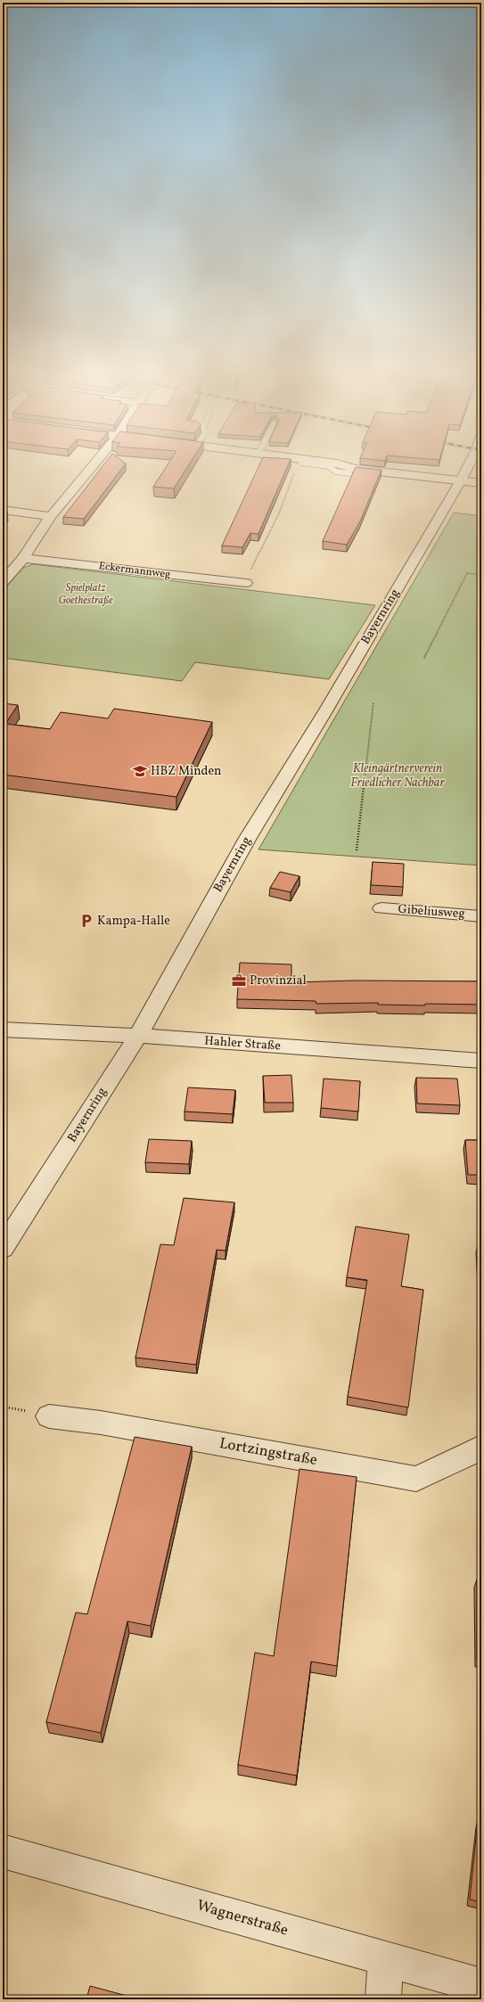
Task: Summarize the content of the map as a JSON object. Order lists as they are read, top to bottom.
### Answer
{
  "streets": {
    "street": [
      "Eckermannweg",
      "Bayernring",
      "Gibeliusweg",
      "Hahler Straße",
      "Lortzingstraße",
      "Wagnerstraße"
    ]
  },
  "crossings": [
    ["Bayernring", "Hahler Straße"]
  ],
  "parks": ["Spielplatz Goethestraße", "Kleingärtnerverein Friedlicher Nachbar"],
  "places": {
    "school or university": ["HBZ Minden"],
    "parking": ["Kampa-Halle"],
    "office": ["Provinzial"]
  }
}
